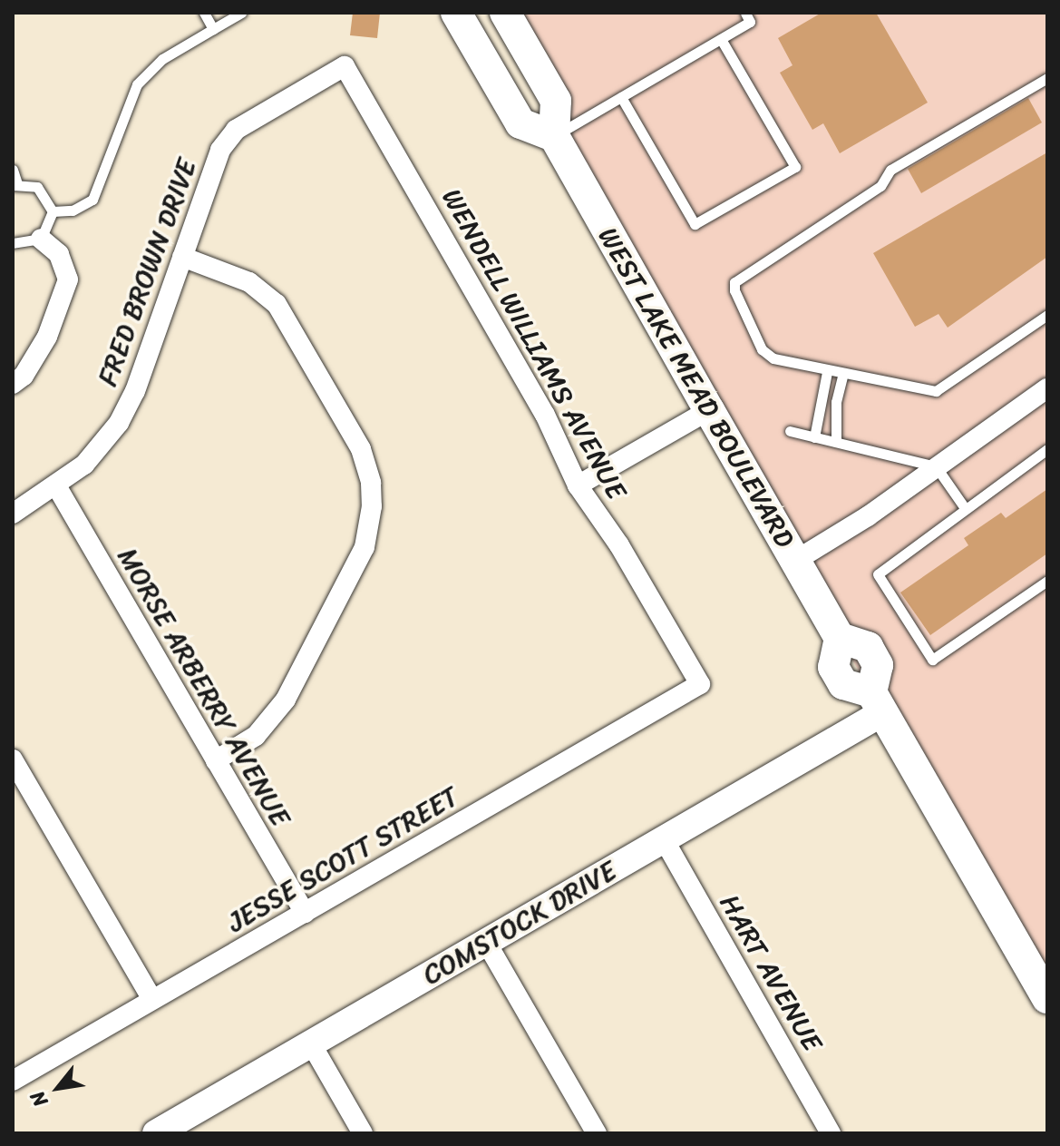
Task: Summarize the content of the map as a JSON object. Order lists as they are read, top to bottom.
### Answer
{
  "streets": {
    "main road": ["WEST LAKE MEAD BOULEVARD"],
    "street": [
      "FRED BROWN DRIVE",
      "WENDELL WILLIAMS AVENUE",
      "MORSE ARBERRY AVENUE",
      "JESSE SCOTT STREET",
      "COMSTOCK DRIVE",
      "HART AVENUE"
    ]
  },
  "crossings": [
    ["FRED BROWN DRIVE", "WENDELL WILLIAMS AVENUE"],
    ["FRED BROWN DRIVE", "MORSE ARBERRY AVENUE"],
    ["WENDELL WILLIAMS AVENUE", "JESSE SCOTT STREET"],
    ["WEST LAKE MEAD BOULEVARD", "COMSTOCK DRIVE"],
    ["MORSE ARBERRY AVENUE", "JESSE SCOTT STREET"],
    ["COMSTOCK DRIVE", "HART AVENUE"]
  ],
  "north": "bottom left"
}
